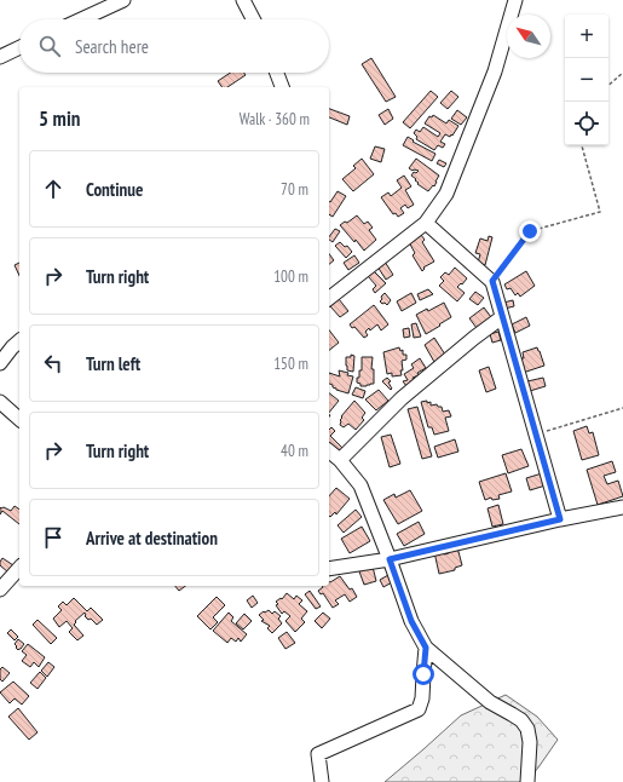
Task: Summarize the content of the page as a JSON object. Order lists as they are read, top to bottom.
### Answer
{
  "north": "top left",
  "page": {
    "map_buttons": ["+", "−"],
    "search": "Search here",
    "heading": ["5 min", "Walk · 360 m"],
    "list": [
      ["Continue", "70 m"],
      ["Turn right", "100 m"],
      ["Turn left", "150 m"],
      ["Turn right", "40 m"],
      "Arrive at destination"
    ]
  }
}
